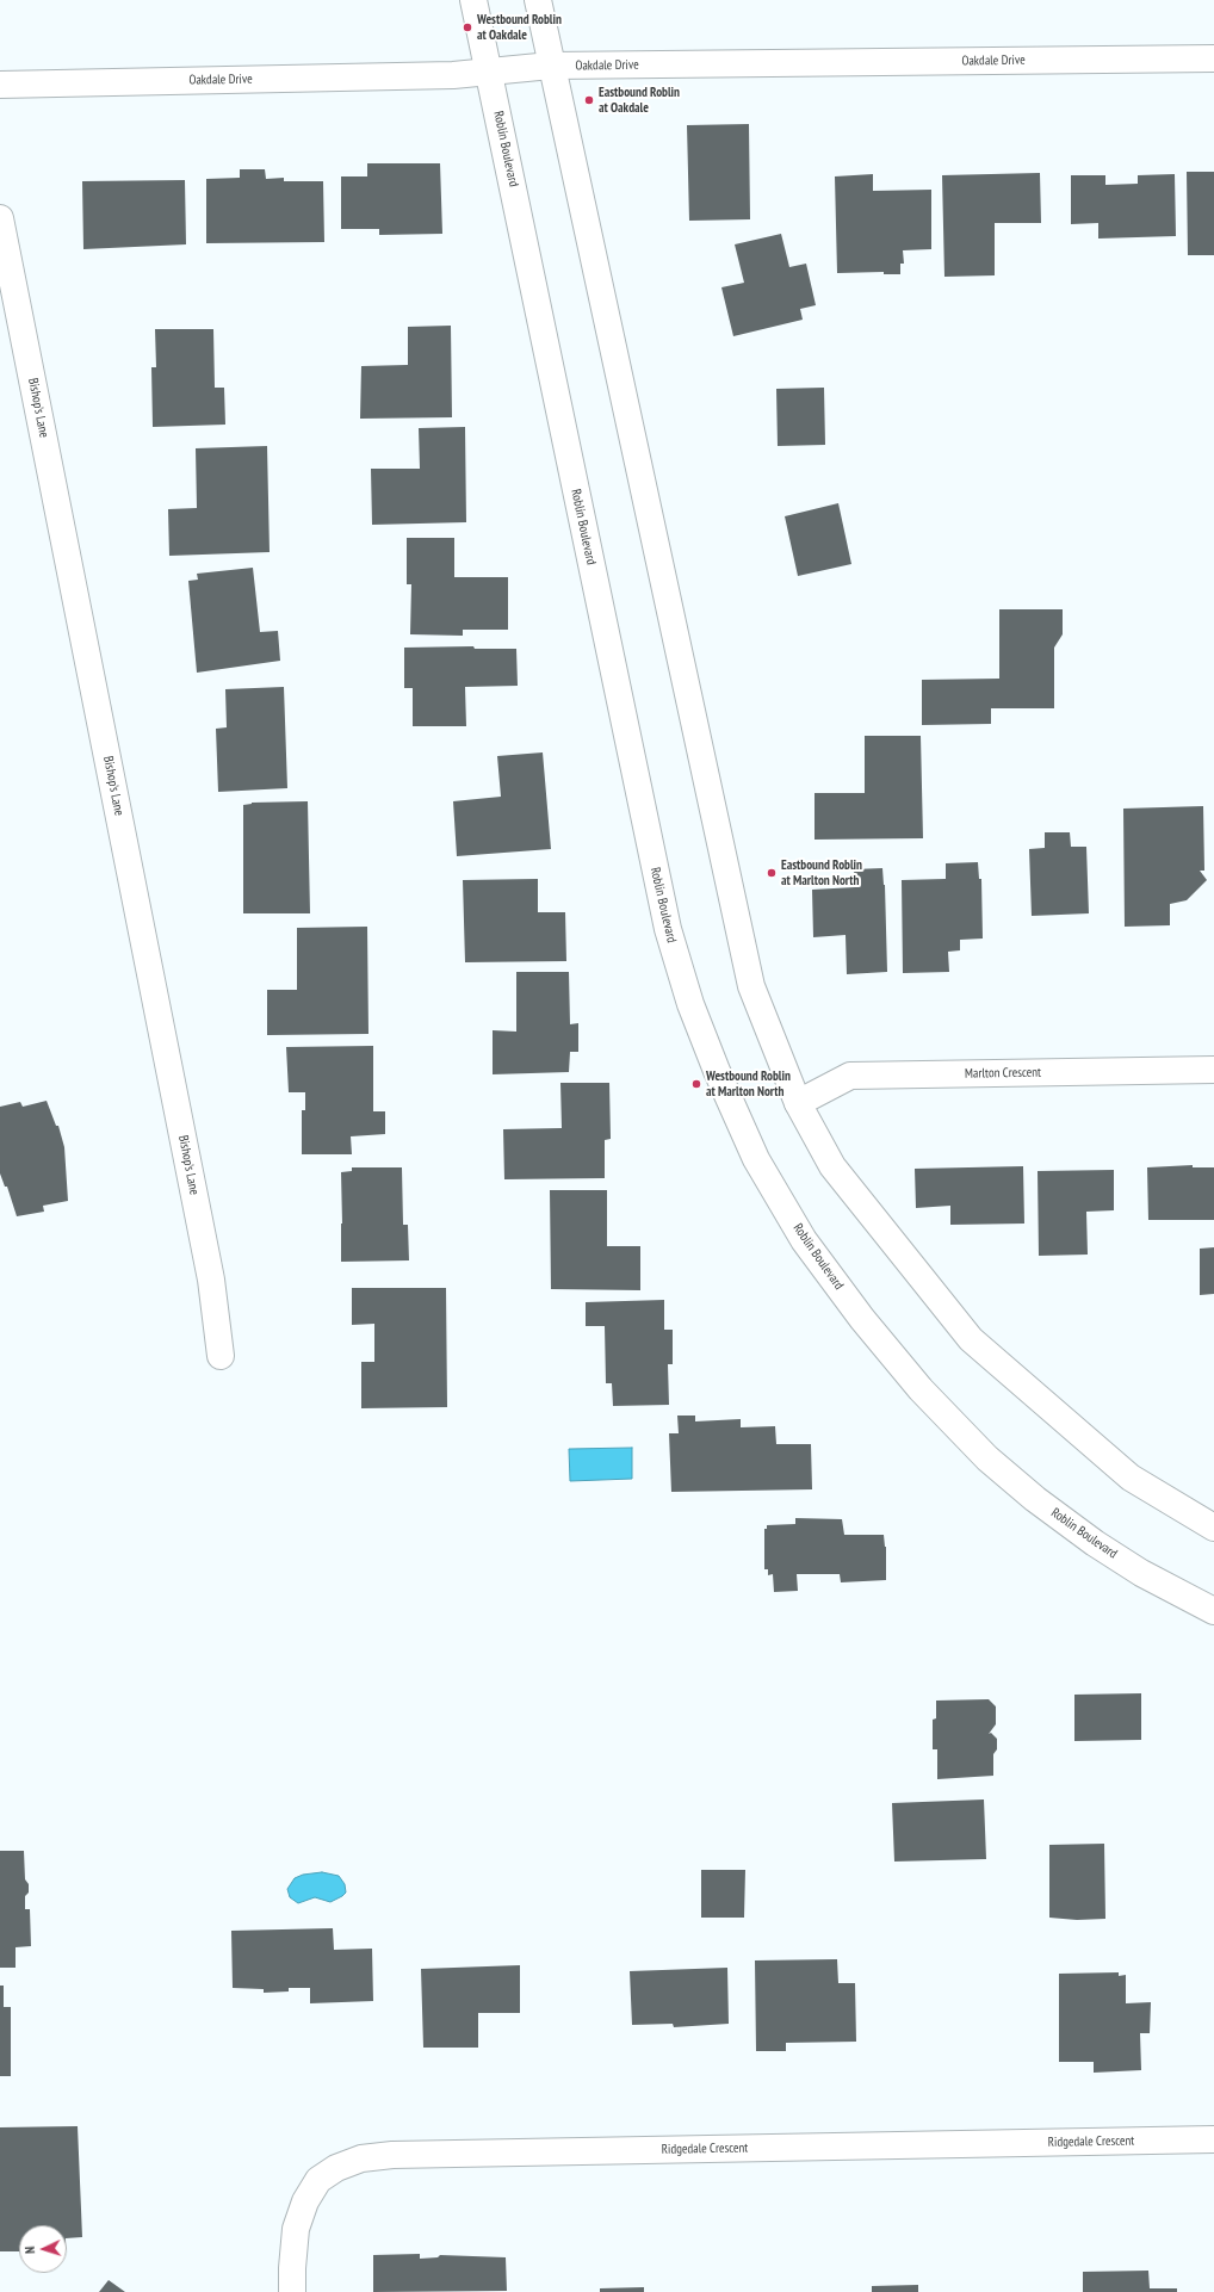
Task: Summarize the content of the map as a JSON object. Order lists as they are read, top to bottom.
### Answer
{
  "streets": {
    "street": [
      "Oakdale Drive",
      "Roblin Boulevard",
      "Bishop's Lane",
      "Marlton Crescent",
      "Ridgedale Crescent"
    ]
  },
  "crossings": [
    ["Oakdale Drive", "Roblin Boulevard"]
  ],
  "places": [
    "Westbound Roblin at Oakdale",
    "Eastbound Roblin at Oakdale",
    "Eastbound Roblin at Marlton North",
    "Westbound Roblin at Marlton North"
  ],
  "north": "left"
}
